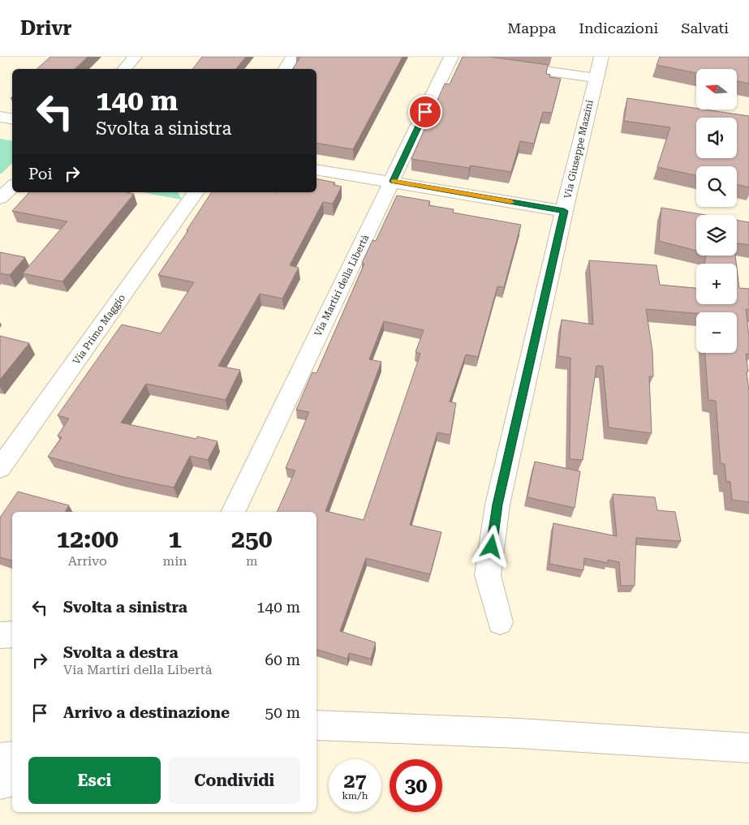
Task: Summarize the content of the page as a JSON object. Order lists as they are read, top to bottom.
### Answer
{
  "streets": {
    "main road": ["Via Giuseppe Mazzini", "Via Martiri della Libertà", "Via Primo Maggio"]
  },
  "north": "left",
  "page": {
    "header": "Drivr",
    "nav": ["Mappa", "Indicazioni", "Salvati"],
    "map_buttons": ["+", "−"],
    "turn": ["140 m", "Svolta a sinistra"],
    "then": "Poi",
    "eta": [
      "12:00",
      "Arrivo",
      "1",
      "min",
      "250",
      "m"
    ],
    "list": [
      {
        "name": "Svolta a sinistra",
        "value": "140 m"
      },
      {
        "name": "Svolta a destra",
        "note": "Via Martiri della Libertà",
        "value": "60 m"
      },
      {
        "name": "Arrivo a destinazione",
        "value": "50 m"
      }
    ],
    "buttons": ["Esci", "Condividi"],
    "speed": "27 km/h",
    "limit": "30"
  }
}
